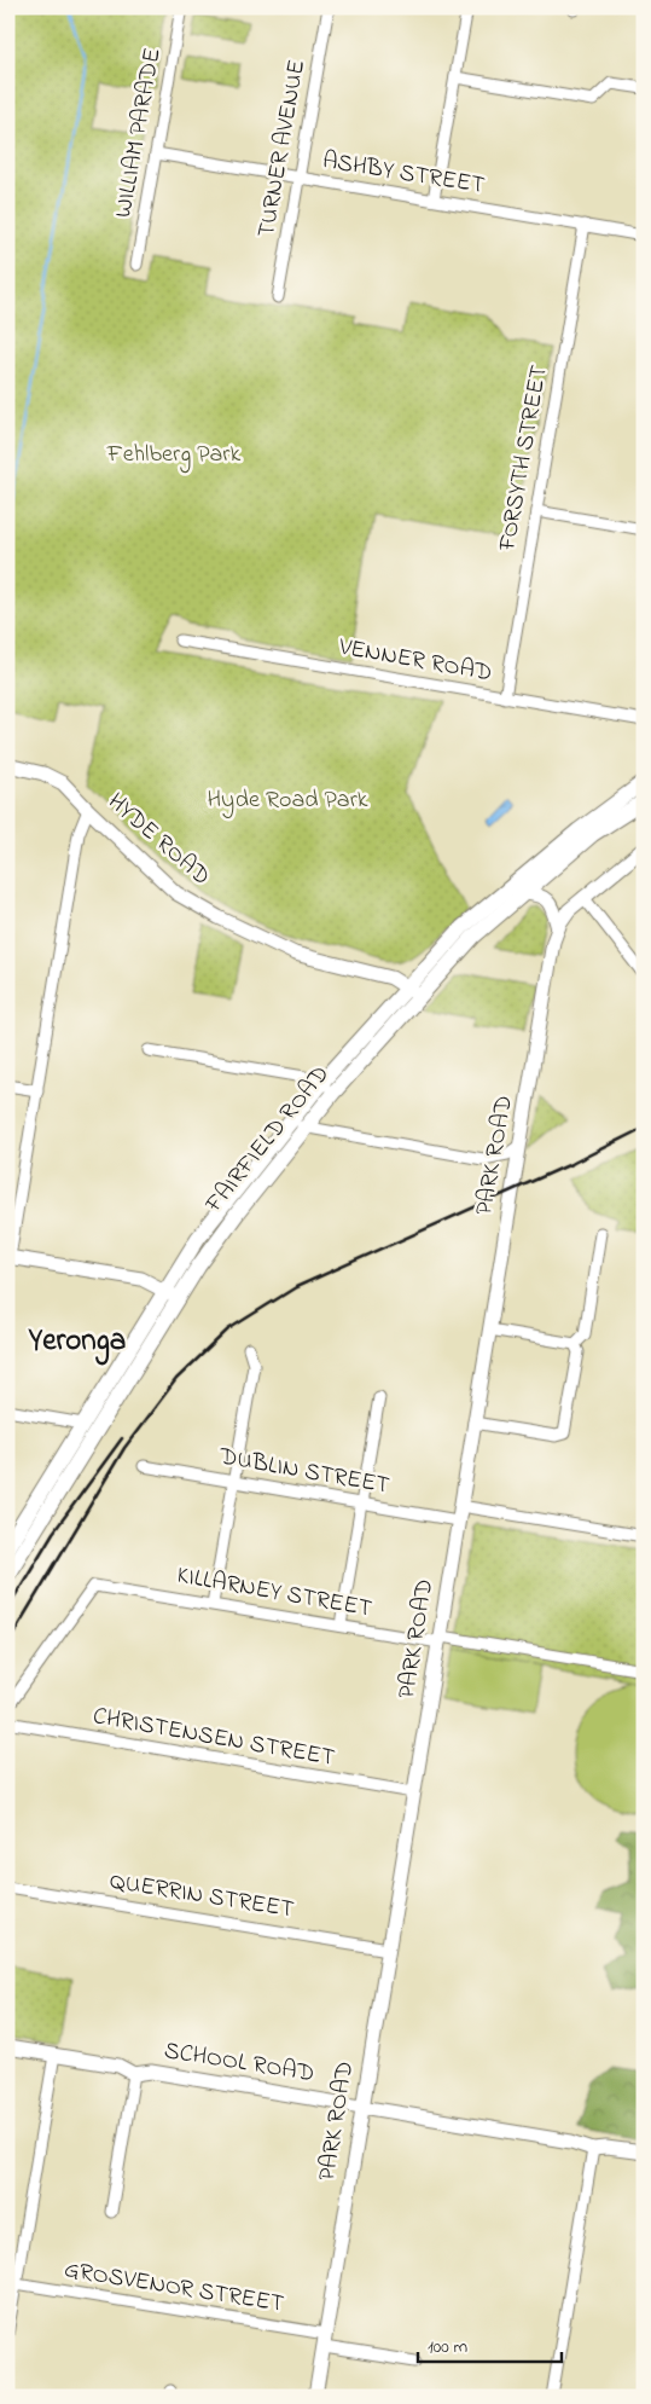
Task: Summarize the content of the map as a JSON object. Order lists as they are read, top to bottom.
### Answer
{
  "streets": {
    "main road": ["FAIRFIELD ROAD"],
    "street": [
      "WILLIAM PARADE",
      "TURNER AVENUE",
      "ASHBY STREET",
      "FORSYTH STREET",
      "VENNER ROAD",
      "HYDE ROAD",
      "PARK ROAD",
      "DUBLIN STREET",
      "KILLARNEY STREET",
      "CHRISTENSEN STREET",
      "QUERRIN STREET",
      "SCHOOL ROAD",
      "GROSVENOR STREET"
    ]
  },
  "crossings": [
    ["WILLIAM PARADE", "ASHBY STREET"],
    ["TURNER AVENUE", "ASHBY STREET"],
    ["ASHBY STREET", "FORSYTH STREET"],
    ["FORSYTH STREET", "VENNER ROAD"],
    ["HYDE ROAD", "FAIRFIELD ROAD"],
    ["PARK ROAD", "DUBLIN STREET"],
    ["PARK ROAD", "KILLARNEY STREET"],
    ["PARK ROAD", "CHRISTENSEN STREET"],
    ["PARK ROAD", "QUERRIN STREET"],
    ["PARK ROAD", "SCHOOL ROAD"],
    ["PARK ROAD", "GROSVENOR STREET"]
  ],
  "districts": ["Yeronga"],
  "parks": ["Fehlberg Park", "Hyde Road Park"],
  "scale_bar": "100 m"
}
